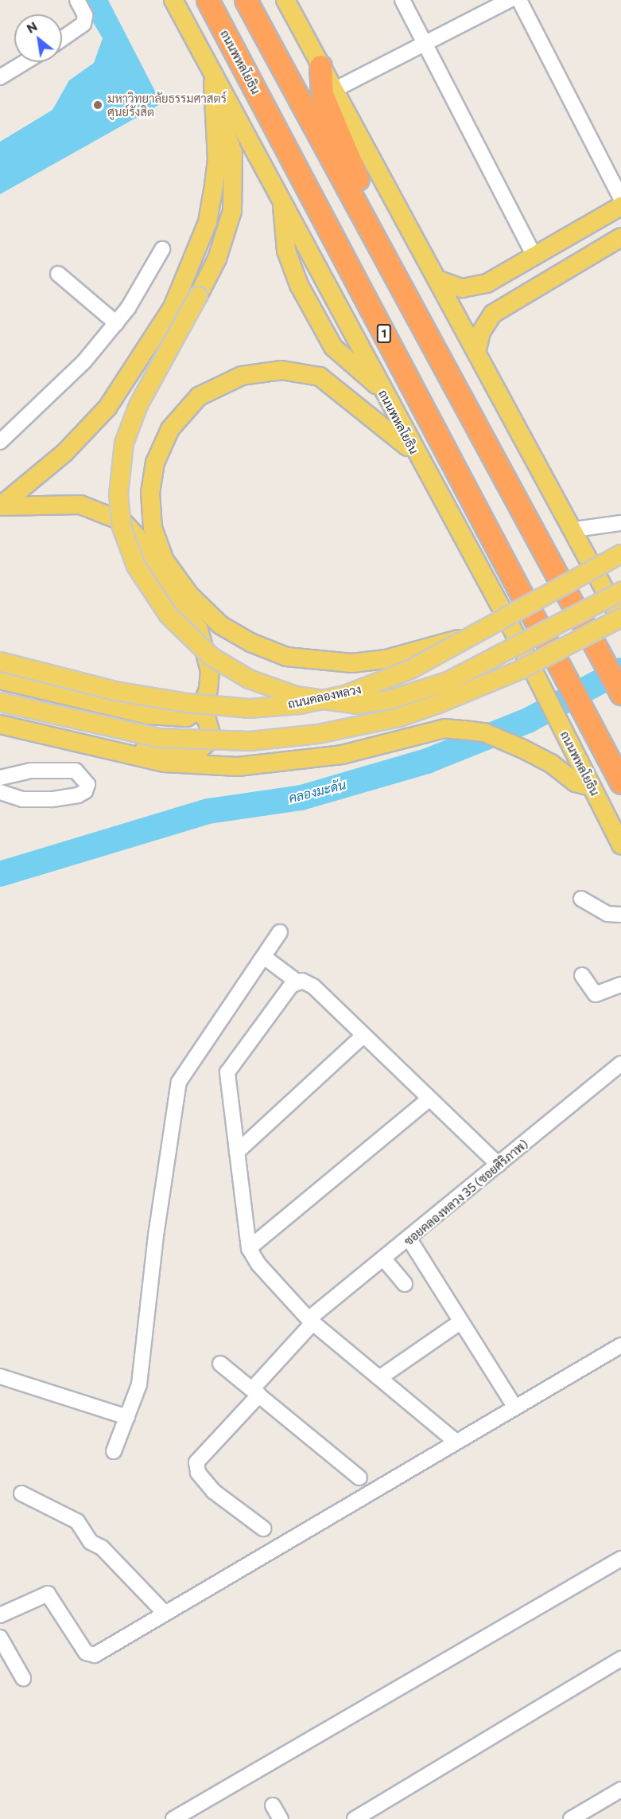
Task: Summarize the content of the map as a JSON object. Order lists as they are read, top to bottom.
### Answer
{
  "streets": {
    "highway": ["ถนนพหลโยธิน", "1"],
    "main road": ["ถนนคลองหลวง"],
    "street": ["ซอยคลองหลวง 35 (ซอยศิริภาพ)"]
  },
  "water": ["คลองมะดัน"],
  "places": ["มหาวิทยาลัยธรรมศาสตร์ ศูนย์รังสิต"],
  "north": "top left"
}
